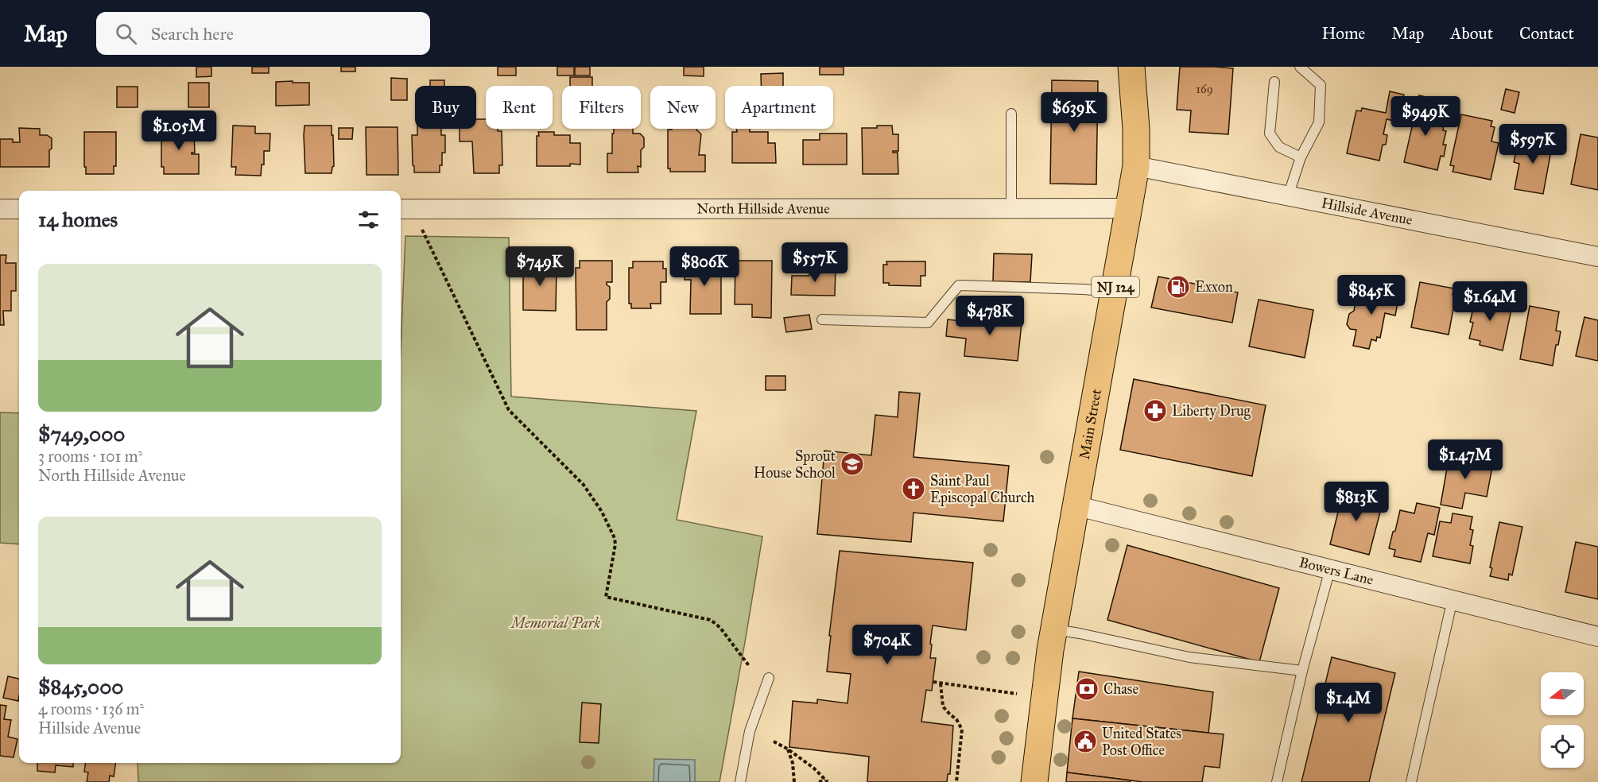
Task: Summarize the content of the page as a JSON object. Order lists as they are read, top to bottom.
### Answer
{
  "streets": {
    "main road": ["NJ 124", "Main Street"],
    "street": ["North Hillside Avenue", "Hillside Avenue", "Bowers Lane"]
  },
  "crossings": [
    ["North Hillside Avenue", "Main Street"],
    ["Hillside Avenue", "Main Street"],
    ["Main Street", "Bowers Lane"]
  ],
  "parks": ["Memorial Park"],
  "places": {
    "fuel station": ["Exxon"],
    "pharmacy": ["Liberty Drug"],
    "school or university": ["Sprout House School"],
    "church": ["Saint Paul Episcopal Church"],
    "bank": ["Chase"],
    "public building": ["United States Post Office"]
  },
  "house_numbers": ["169"],
  "north": "left",
  "page": {
    "header": "Map",
    "search": "Search here",
    "nav": [
      "Home",
      "Map",
      "About",
      "Contact"
    ],
    "chip": [
      "Buy",
      "Rent",
      "Filters",
      "New",
      "Apartment"
    ],
    "price": [
      "$639K",
      "$949K",
      "$1.05M",
      "$597K",
      "$557K",
      "$749K",
      "$806K",
      "$845K",
      "$1.64M",
      "$478K",
      "$1.47M",
      "$813K",
      "$704K",
      "$1.4M"
    ],
    "heading": "14 homes",
    "list": [
      {
        "name": "$749,000",
        "note": "3 rooms · 101 m² · North Hillside Avenue"
      },
      {
        "name": "$845,000",
        "note": "4 rooms · 136 m² · Hillside Avenue"
      }
    ]
  }
}
